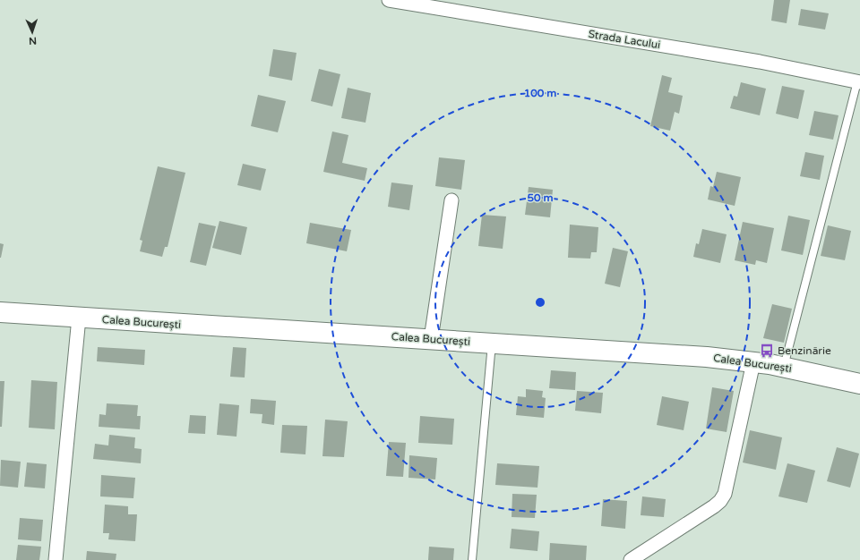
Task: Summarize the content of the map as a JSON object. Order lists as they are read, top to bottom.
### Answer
{
  "streets": {
    "main road": ["Calea București"],
    "street": ["Strada Lacului"]
  },
  "places": {
    "bus stop": ["Benzinărie"]
  },
  "north": "bottom",
  "rings": ["100 m", "50 m"]
}
